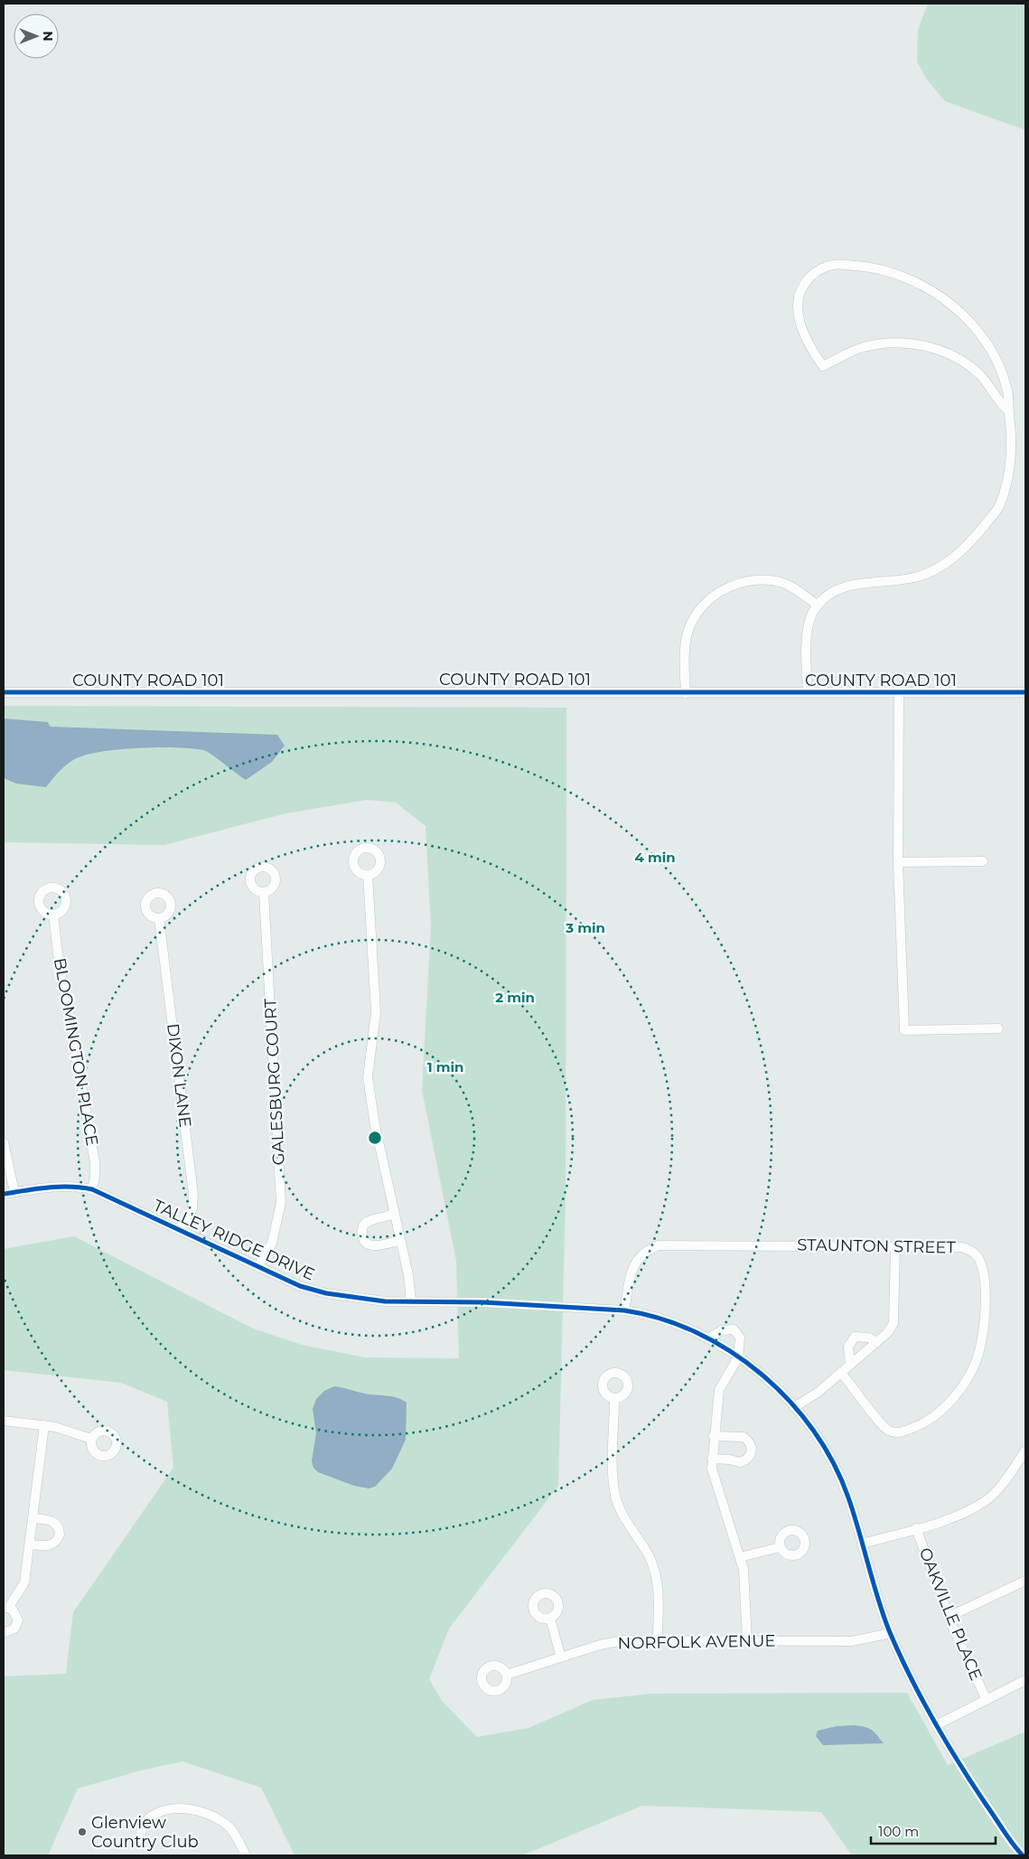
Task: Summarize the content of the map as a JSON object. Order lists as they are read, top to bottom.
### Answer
{
  "streets": {
    "street": [
      "COUNTY ROAD 101",
      "BLOOMINGTON PLACE",
      "DIXON LANE",
      "GALESBURG COURT",
      "TALLEY RIDGE DRIVE",
      "STAUNTON STREET",
      "OAKVILLE PLACE",
      "NORFOLK AVENUE"
    ]
  },
  "crossings": [
    ["BLOOMINGTON PLACE", "TALLEY RIDGE DRIVE"],
    ["DIXON LANE", "TALLEY RIDGE DRIVE"],
    ["GALESBURG COURT", "TALLEY RIDGE DRIVE"],
    ["TALLEY RIDGE DRIVE", "STAUNTON STREET"],
    ["TALLEY RIDGE DRIVE", "NORFOLK AVENUE"]
  ],
  "places": ["Glenview Country Club"],
  "scale_bar": "100 m",
  "north": "right",
  "rings": [
    "4 min",
    "3 min",
    "2 min",
    "1 min"
  ]
}
